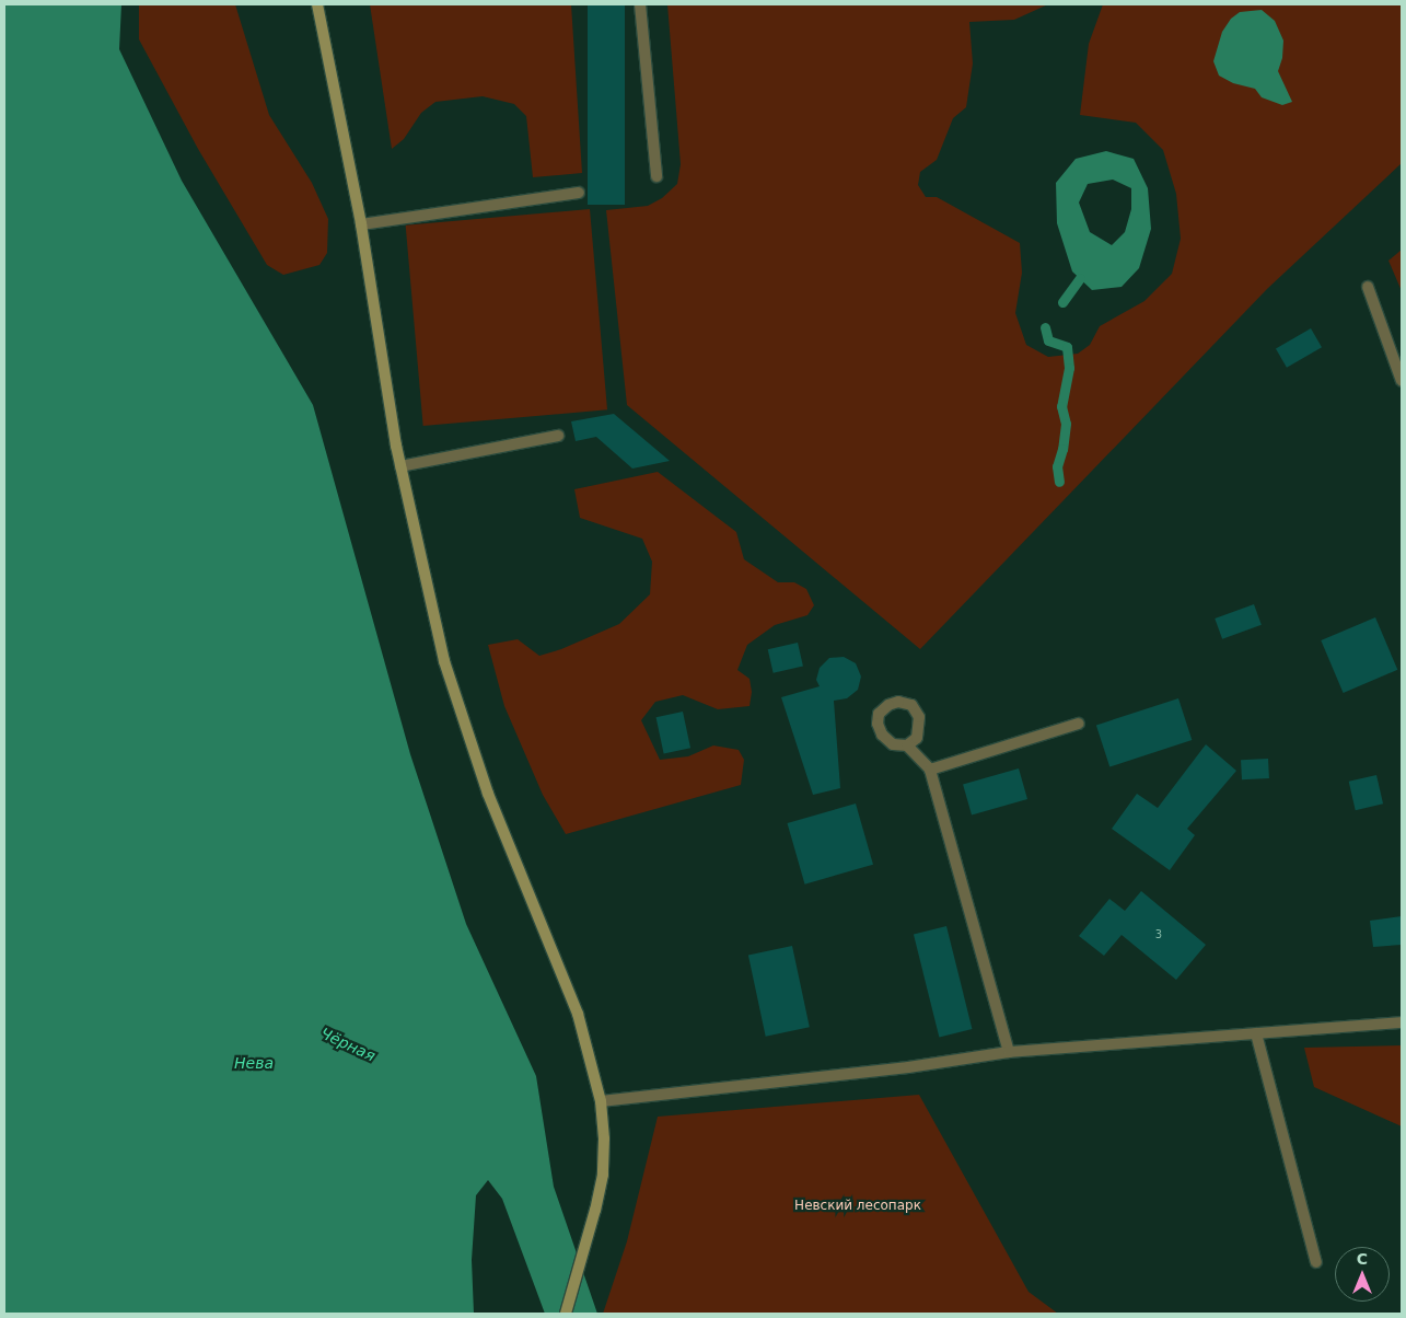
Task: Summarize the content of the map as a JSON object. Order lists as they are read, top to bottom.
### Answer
{
  "water": ["Чёрная", "Нева"],
  "parks": ["Невский лесопарк"],
  "house_numbers": ["3"],
  "north": "top"
}
